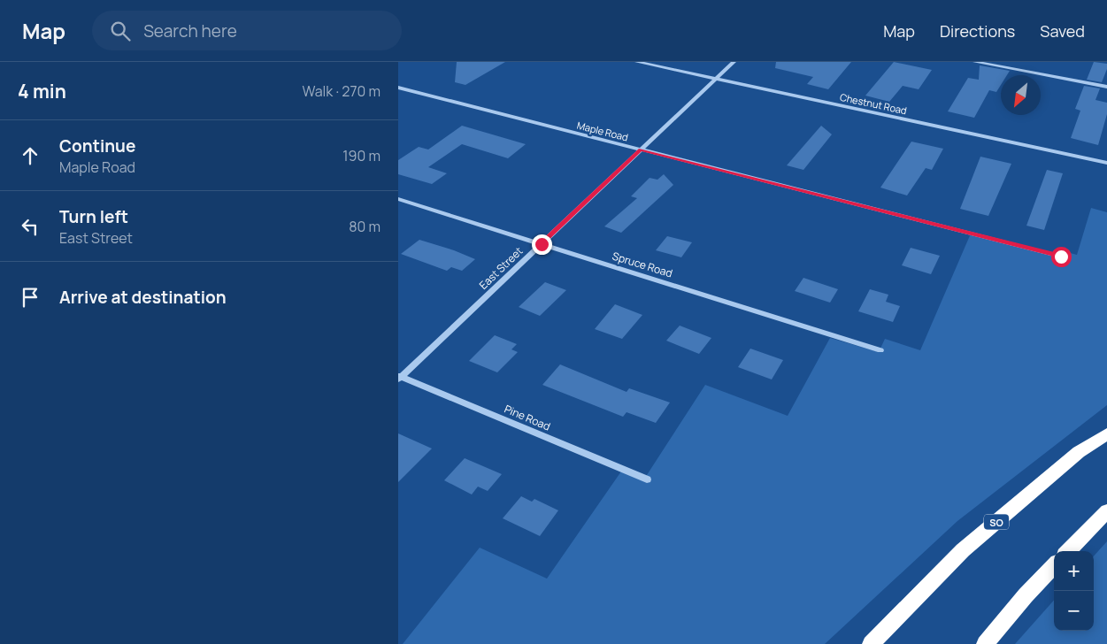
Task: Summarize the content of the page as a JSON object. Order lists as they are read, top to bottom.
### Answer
{
  "streets": {
    "highway": ["SO"],
    "street": [
      "Chestnut Road",
      "Maple Road",
      "Spruce Road",
      "East Street",
      "Pine Road"
    ]
  },
  "crossings": [
    ["Chestnut Road", "East Street"],
    ["Maple Road", "East Street"],
    ["Spruce Road", "East Street"],
    ["East Street", "Pine Road"]
  ],
  "north": "bottom left",
  "page": {
    "header": "Map",
    "search": "Search here",
    "nav": ["Map", "Directions", "Saved"],
    "heading": ["4 min", "Walk · 270 m"],
    "list": [
      ["Continue", "Maple Road", "190 m"],
      ["Turn left", "East Street", "80 m"],
      "Arrive at destination"
    ],
    "map_buttons": ["+", "−"]
  }
}
